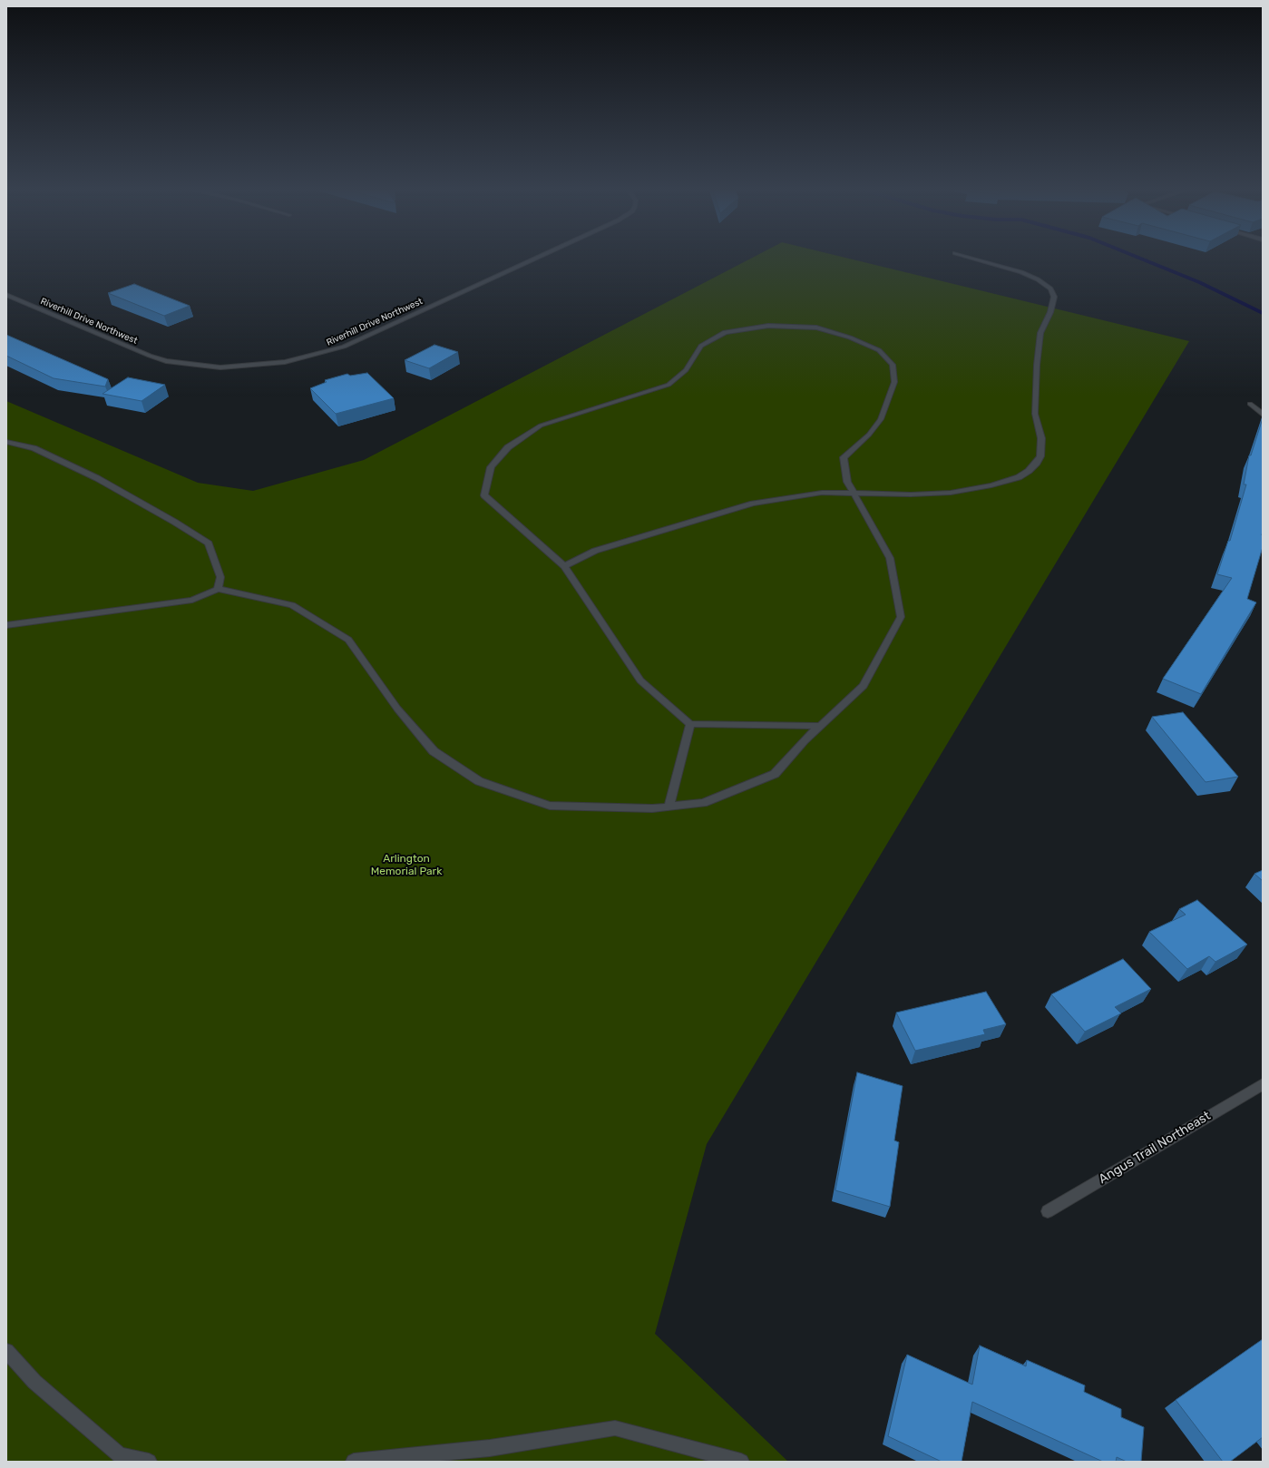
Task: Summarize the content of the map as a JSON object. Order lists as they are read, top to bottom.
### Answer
{
  "streets": {
    "street": ["Riverhill Drive Northwest", "Angus Trail Northeast"]
  },
  "parks": ["Arlington Memorial Park"]
}
